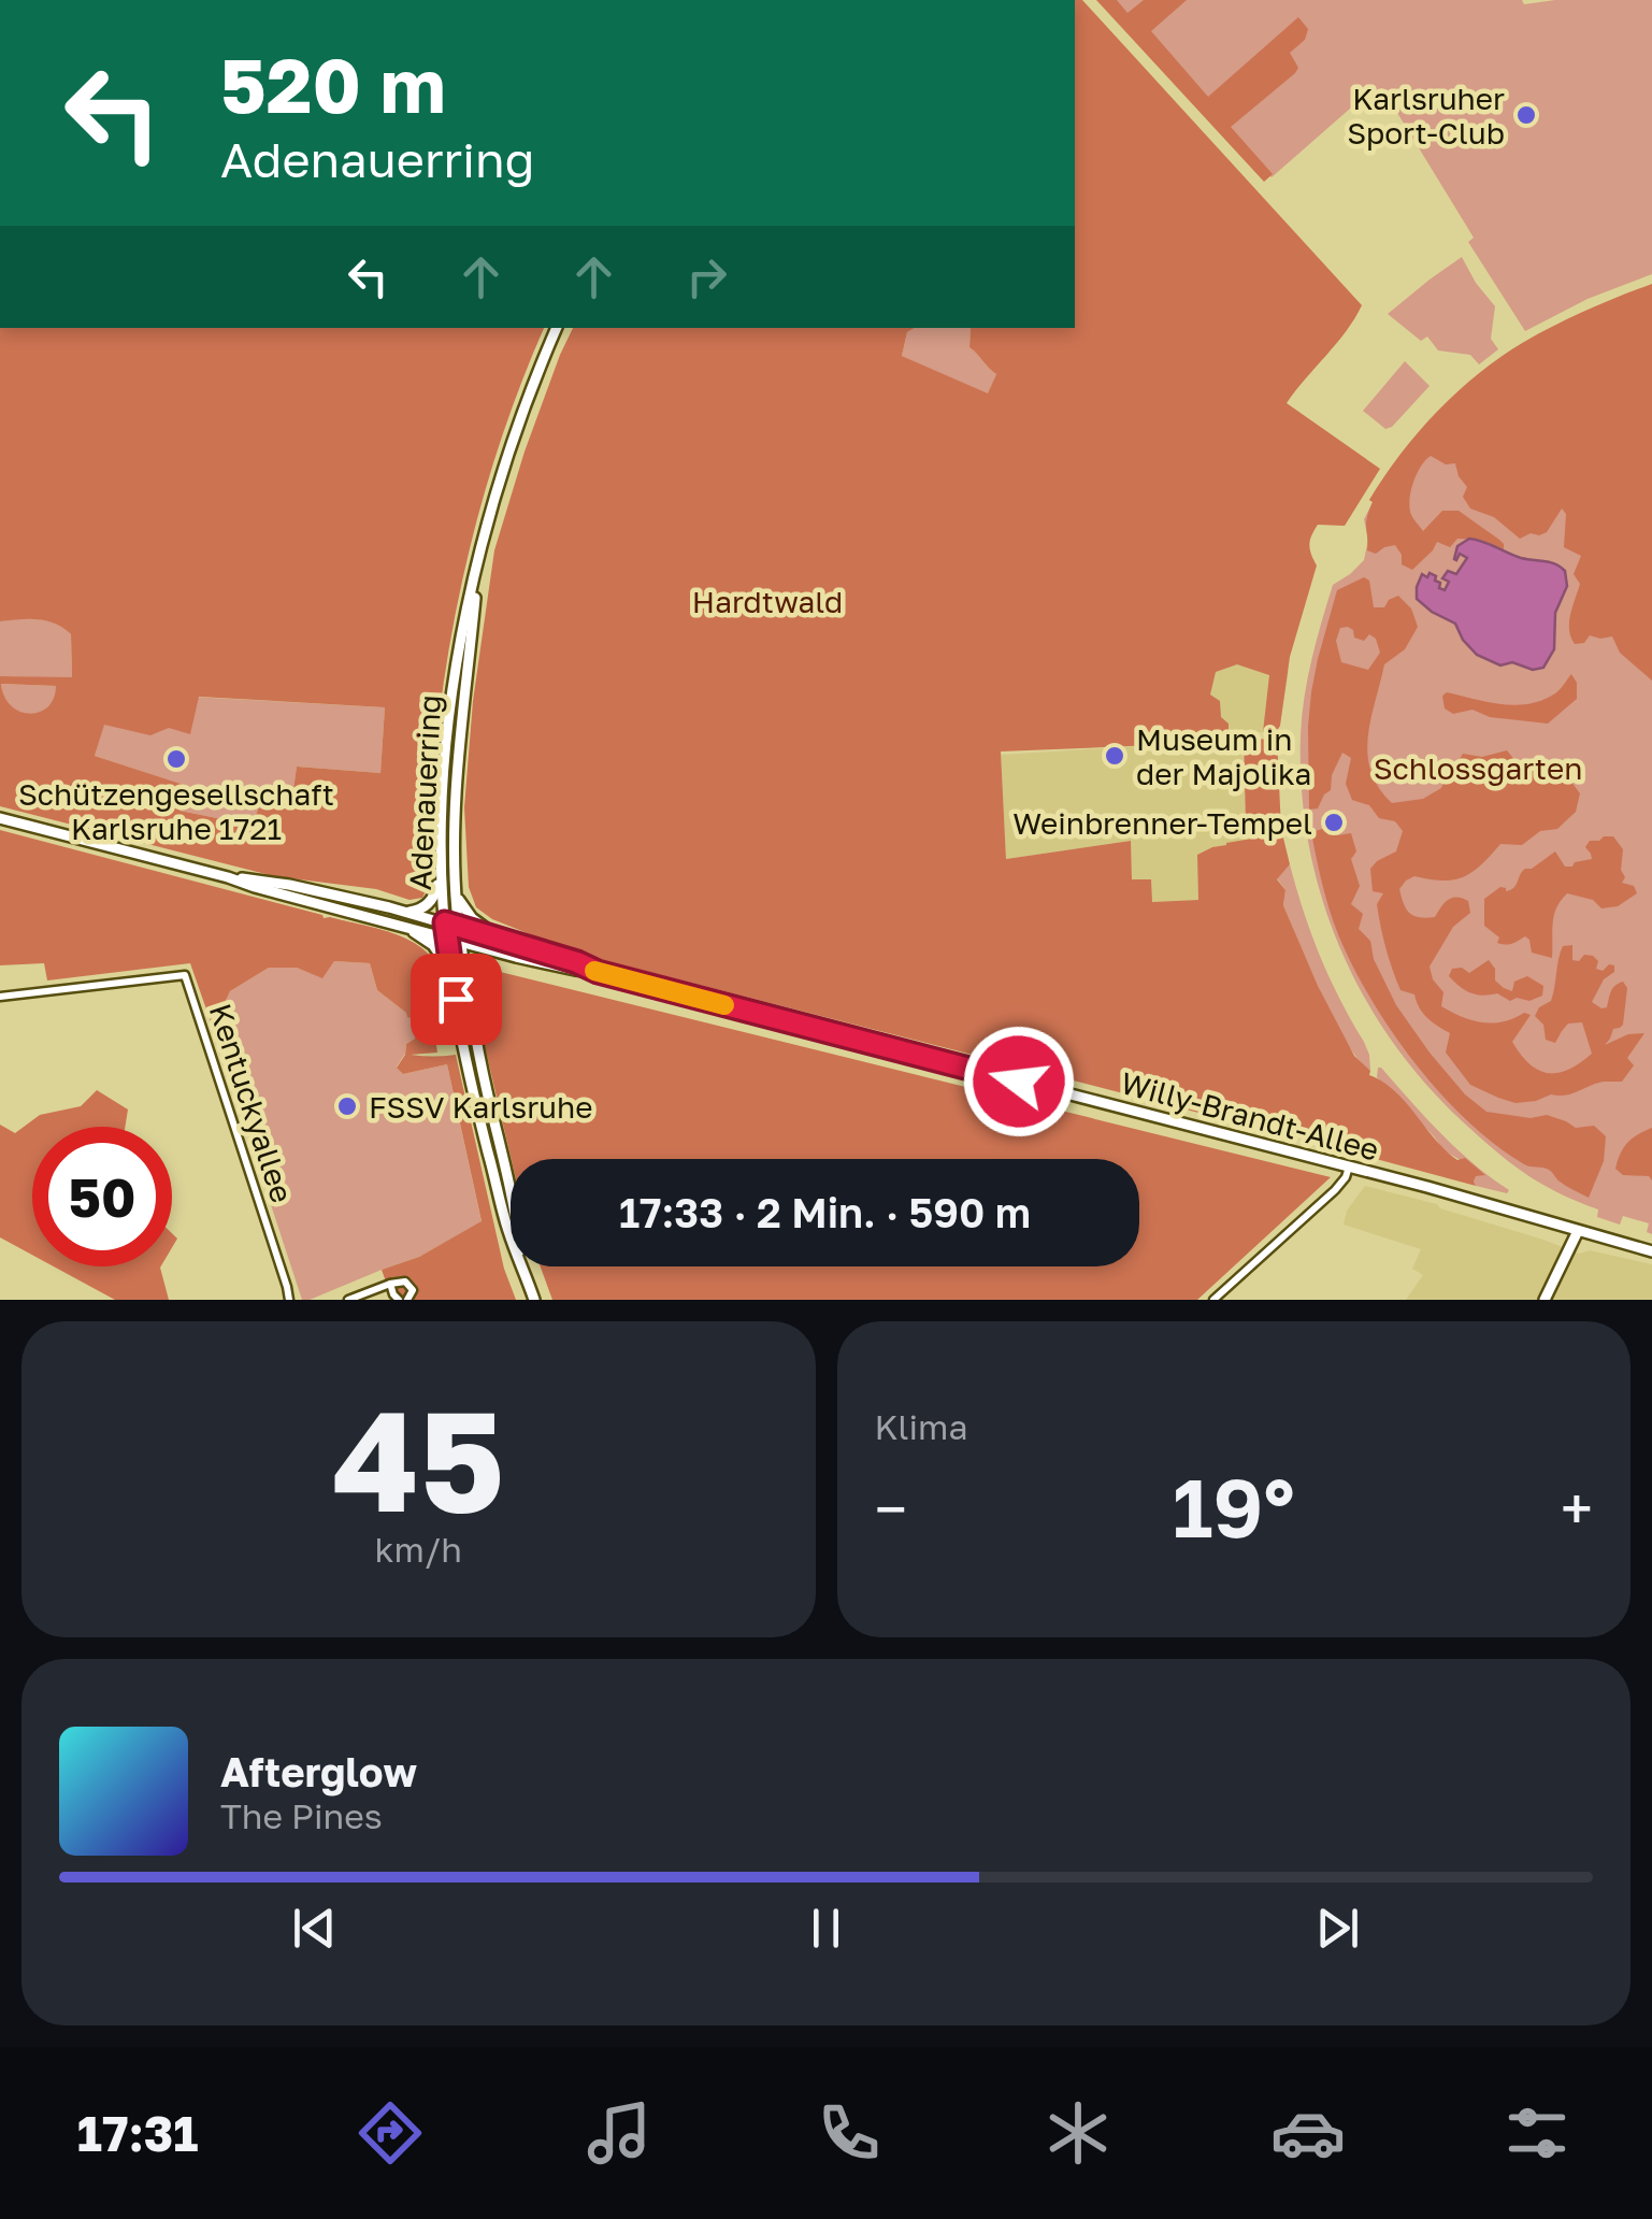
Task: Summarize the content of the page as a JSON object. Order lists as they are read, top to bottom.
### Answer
{
  "streets": {
    "main road": ["Adenauerring", "Willy-Brandt-Allee"],
    "street": ["Kentuckyallee"]
  },
  "crossings": [
    ["Adenauerring", "Willy-Brandt-Allee"]
  ],
  "parks": ["Hardtwald", "Schlossgarten"],
  "places": [
    "Karlsruher Sport-Club",
    "Museum in der Majolika",
    "Schützengesellschaft Karlsruhe 1721",
    "Weinbrenner-Tempel",
    "FSSV Karlsruhe"
  ],
  "page": {
    "turn": ["520 m", "Adenauerring"],
    "limit": "50",
    "trip": "17:33 · 2 Min. · 590 m",
    "tile": [
      ["45", "km/h"],
      "Klima"
    ],
    "heat": ["−", "19°", "+"],
    "song": ["Afterglow", "The Pines"],
    "tabs": "17:31"
  }
}
